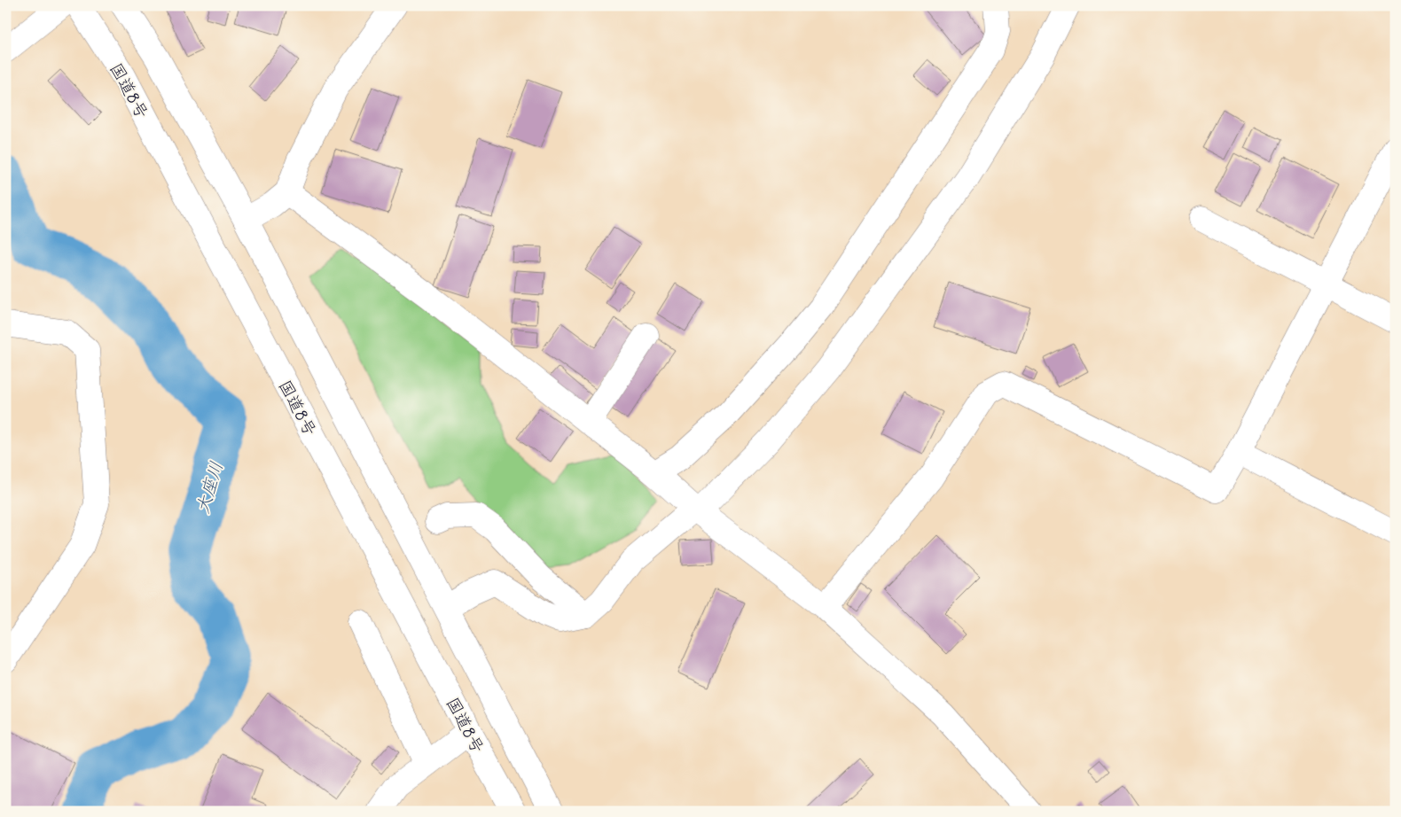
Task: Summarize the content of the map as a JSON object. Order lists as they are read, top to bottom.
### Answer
{
  "streets": {
    "main road": ["国道8号"]
  },
  "water": ["大座川"]
}
